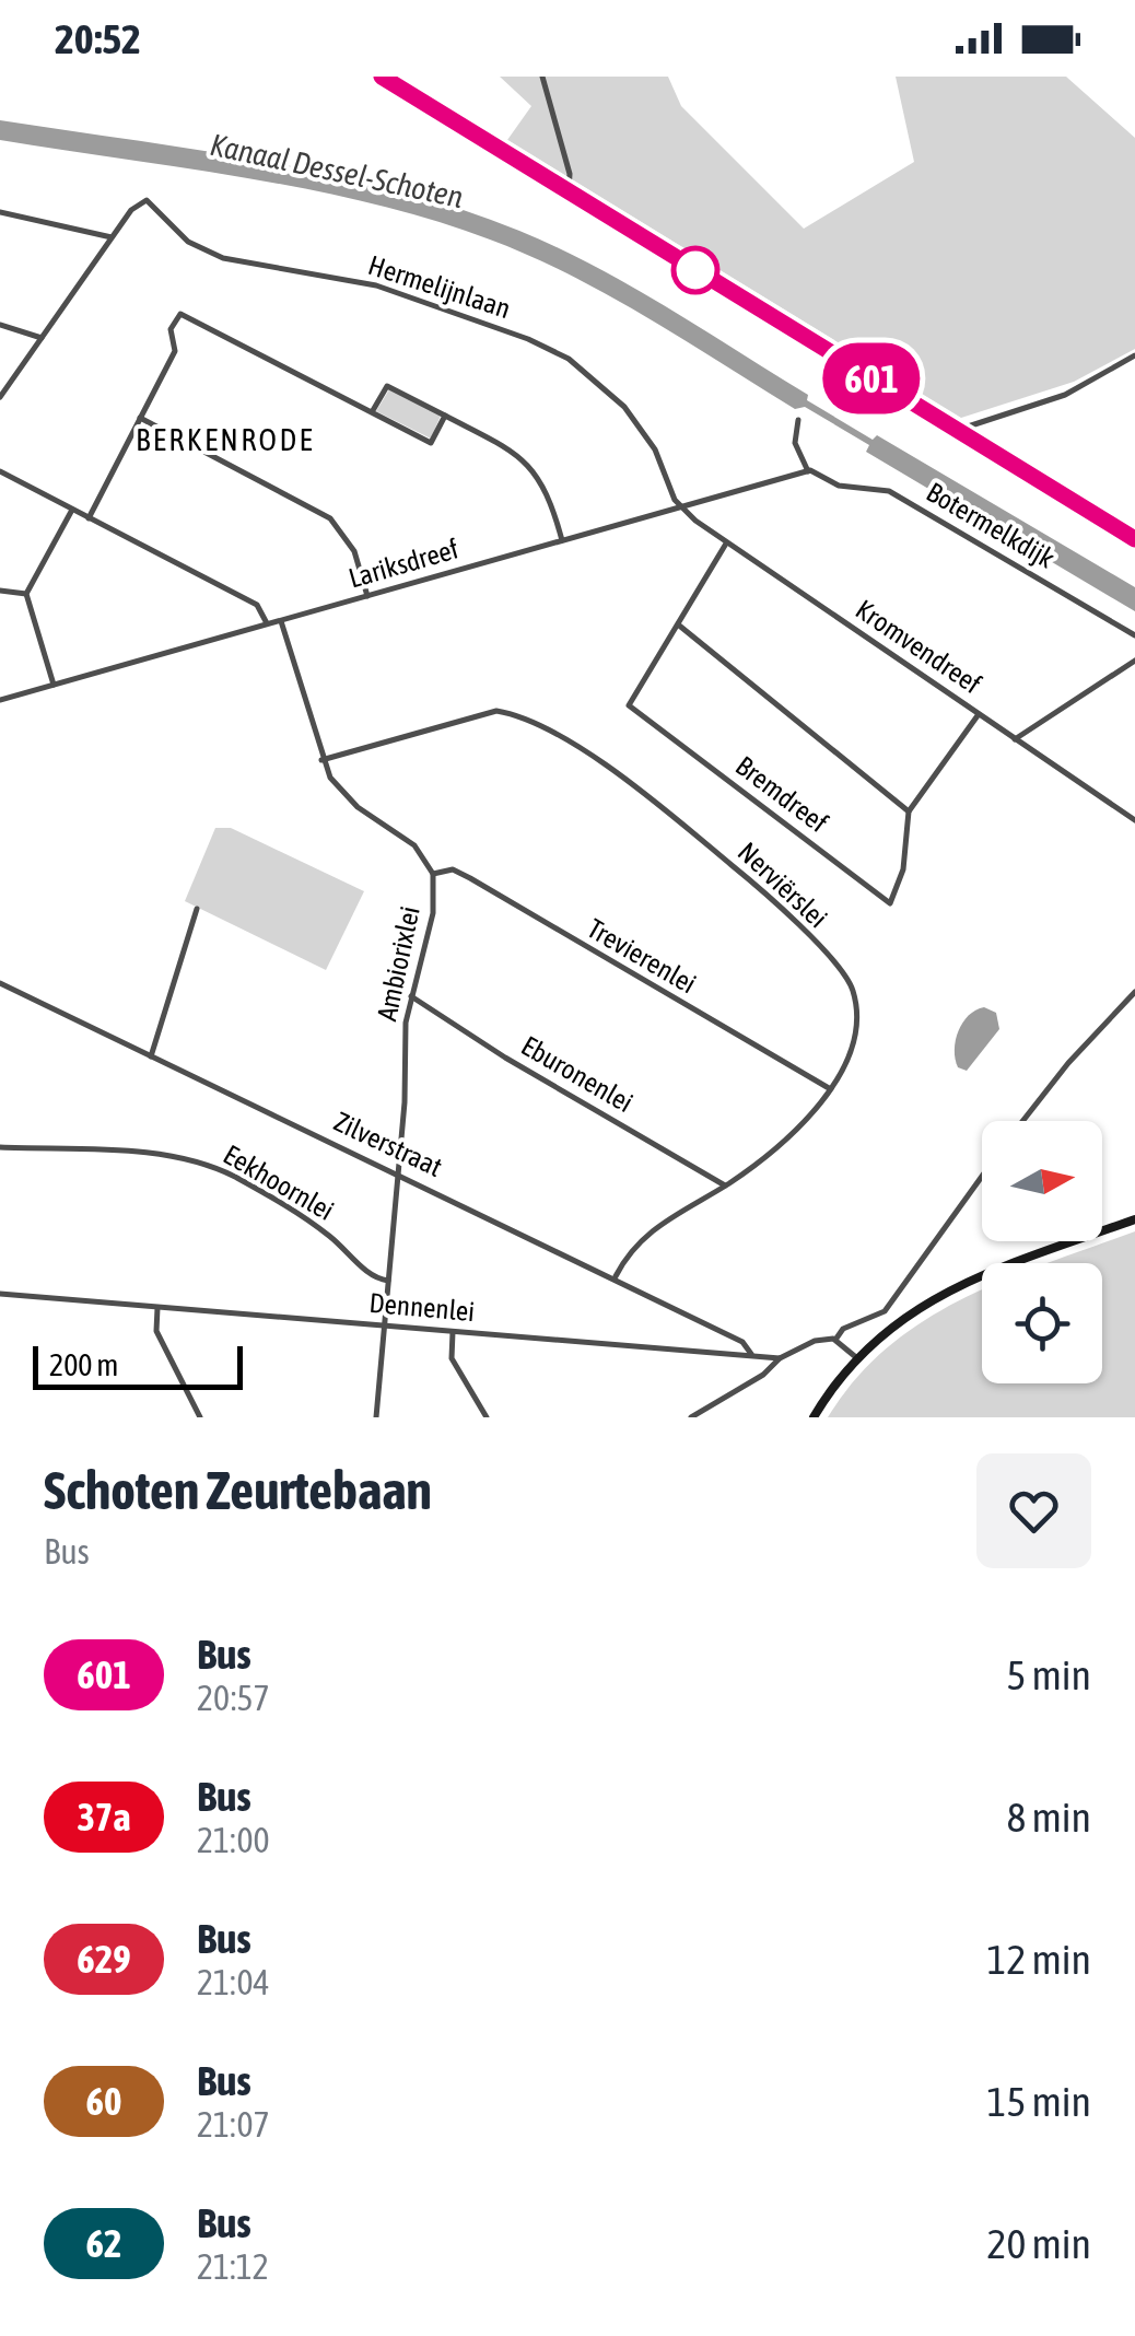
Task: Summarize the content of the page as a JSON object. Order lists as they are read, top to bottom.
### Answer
{
  "streets": {
    "street": [
      "Hermelijnlaan",
      "Botermelkdijk",
      "Lariksdreef",
      "Kromvendreef",
      "Bremdreef",
      "Nerviërslei",
      "Trevierenlei",
      "Ambiorixlei",
      "Eburonenlei",
      "Zilverstraat",
      "Eekhoornlei",
      "Dennenlei"
    ]
  },
  "crossings": [
    ["Hermelijnlaan", "Lariksdreef"],
    ["Hermelijnlaan", "Kromvendreef"],
    ["Botermelkdijk", "Lariksdreef"],
    ["Lariksdreef", "Kromvendreef"],
    ["Lariksdreef", "Ambiorixlei"],
    ["Kromvendreef", "Bremdreef"],
    ["Nerviërslei", "Trevierenlei"],
    ["Nerviërslei", "Ambiorixlei"],
    ["Nerviërslei", "Eburonenlei"],
    ["Nerviërslei", "Zilverstraat"],
    ["Trevierenlei", "Ambiorixlei"],
    ["Ambiorixlei", "Eburonenlei"],
    ["Ambiorixlei", "Zilverstraat"],
    ["Ambiorixlei", "Eekhoornlei"],
    ["Ambiorixlei", "Dennenlei"],
    ["Zilverstraat", "Dennenlei"]
  ],
  "districts": ["BERKENRODE"],
  "water": ["Kanaal Dessel-Schoten"],
  "lines": ["bus line 601"],
  "scale_bar": "200 m",
  "north": "right",
  "page": {
    "status": "20:52",
    "on_map": "601",
    "scale": "200 m",
    "heading": ["Schoten Zeurtebaan", "Bus"],
    "list": [
      {
        "mark": "601",
        "name": "Bus",
        "note": "20:57",
        "value": "5 min"
      },
      {
        "mark": "37a",
        "name": "Bus",
        "note": "21:00",
        "value": "8 min"
      },
      {
        "mark": "629",
        "name": "Bus",
        "note": "21:04",
        "value": "12 min"
      },
      {
        "mark": "60",
        "name": "Bus",
        "note": "21:07",
        "value": "15 min"
      },
      {
        "mark": "62",
        "name": "Bus",
        "note": "21:12",
        "value": "20 min"
      }
    ]
  }
}
